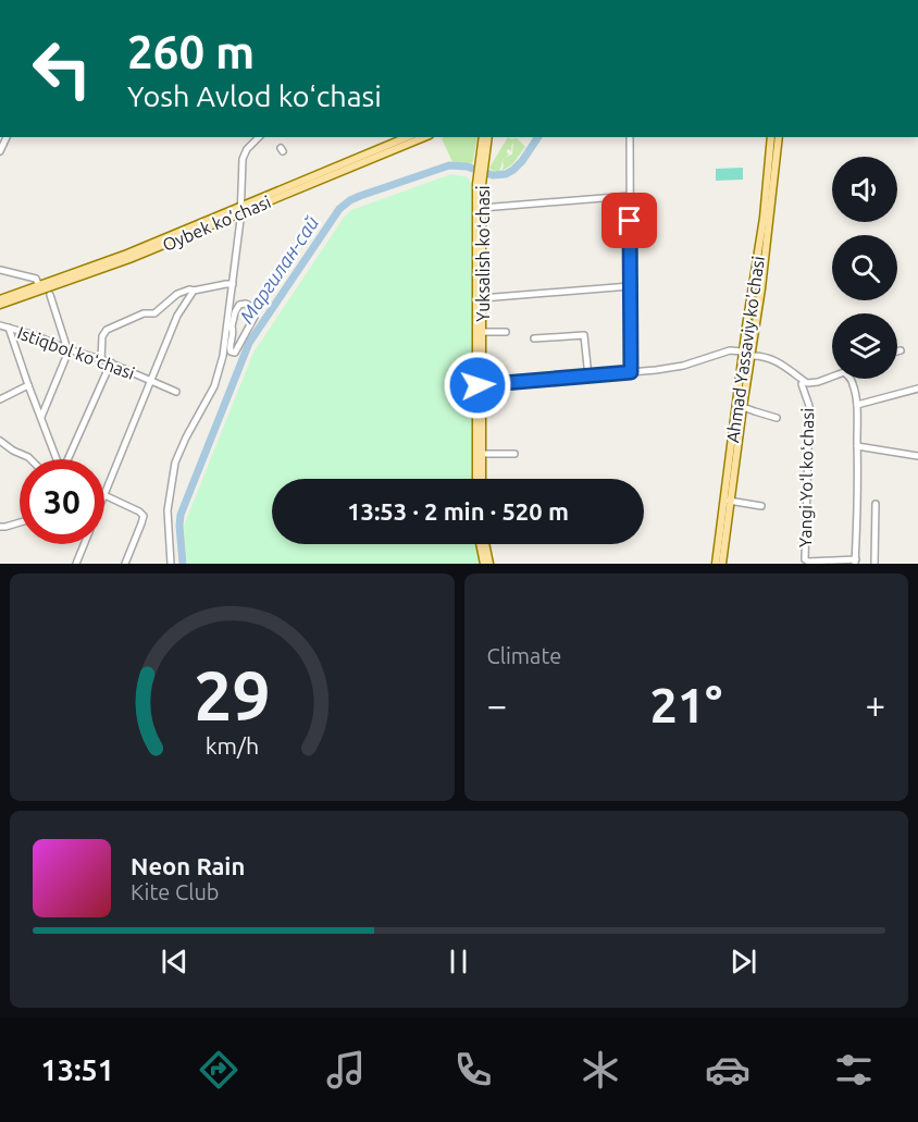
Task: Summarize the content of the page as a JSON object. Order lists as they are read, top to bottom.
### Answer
{
  "streets": {
    "main road": ["Oybek ko‘chasi", "Yuksalish koʻchasi", "Ahmad Yassaviy ko'chasi"],
    "street": ["Istiqbol koʻchasi", "Yangi Yoʻl koʻchasi"]
  },
  "water": ["Маргилан-сай"],
  "page": {
    "turn": ["260 m", "Yosh Avlod koʻchasi"],
    "limit": "30",
    "trip": "13:53 · 2 min · 520 m",
    "tile": "Climate",
    "heat": ["−", "21°", "+"],
    "song": ["Neon Rain", "Kite Club"],
    "tabs": "13:51",
    "gauge": ["29", "km/h"]
  }
}
